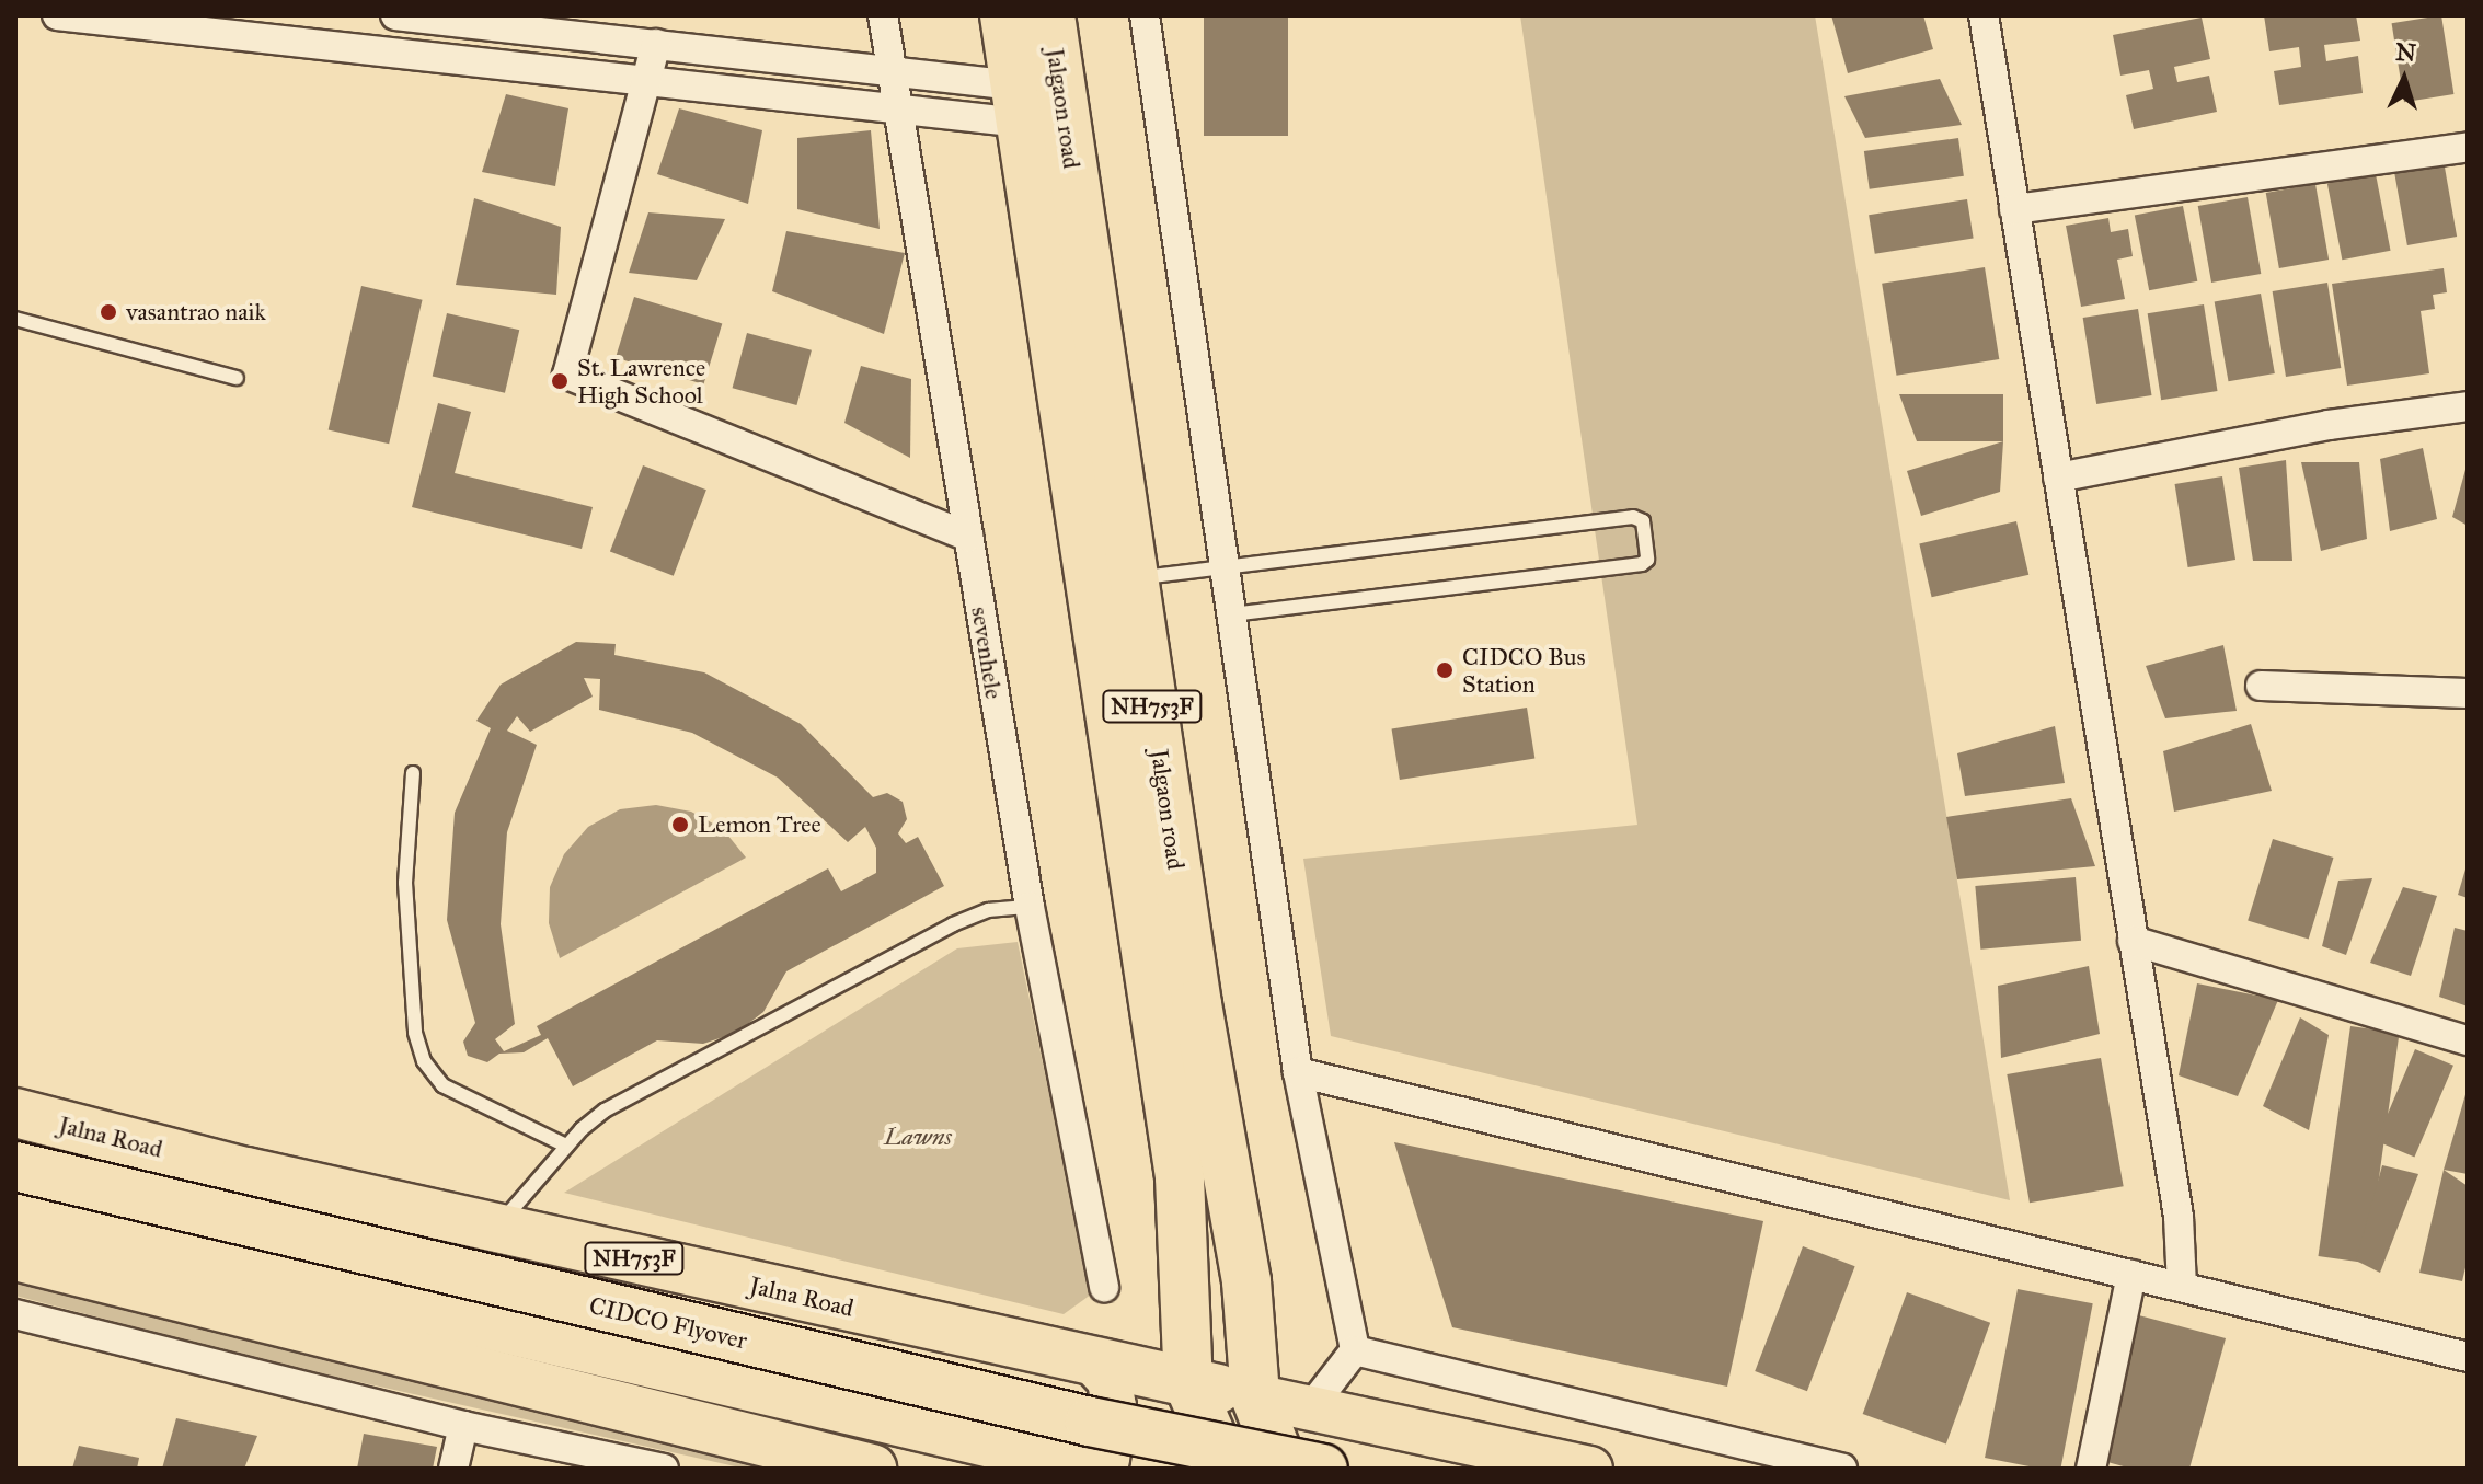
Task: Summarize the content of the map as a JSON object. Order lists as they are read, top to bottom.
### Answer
{
  "streets": {
    "highway": [
      "Jalgaon road",
      "NH753F",
      "Jalna Road",
      "CIDCO Flyover"
    ],
    "street": ["sevenhele"]
  },
  "crossings": [
    ["Jalgaon road", "Jalna Road"]
  ],
  "parks": ["Lawns"],
  "places": [
    "vasantrao naik",
    "St. Lawrence High School",
    "CIDCO Bus Station",
    "Lemon Tree"
  ],
  "north": "top"
}
